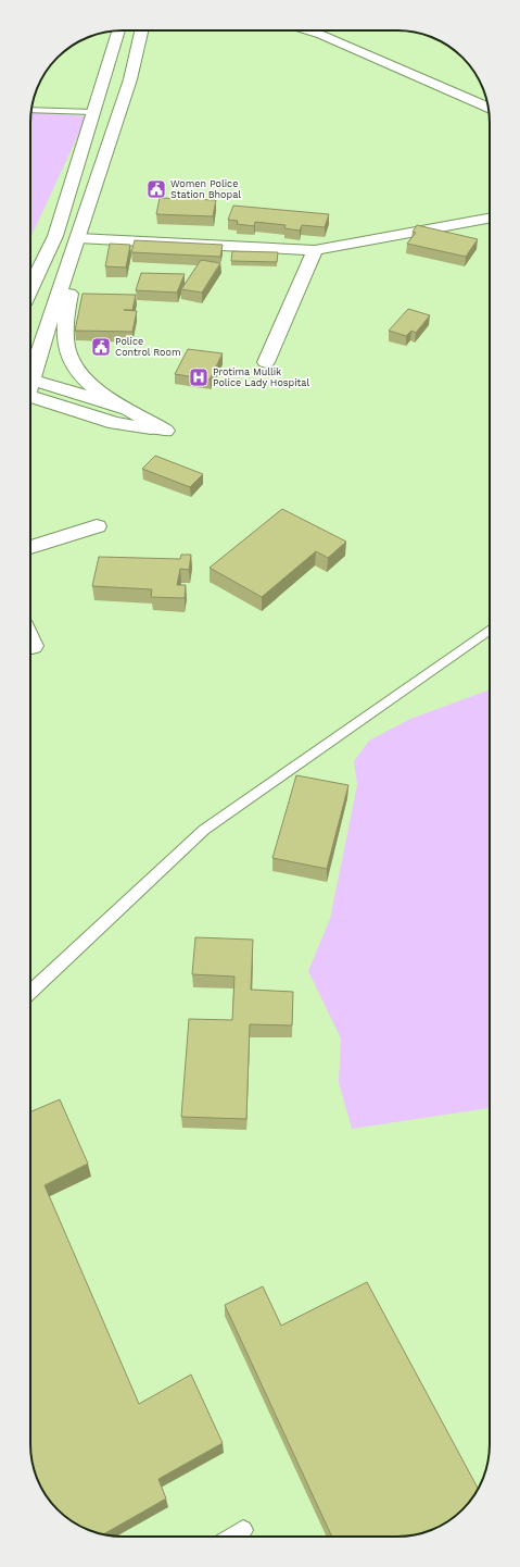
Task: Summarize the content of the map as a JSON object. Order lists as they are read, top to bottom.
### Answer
{
  "places": {
    "public building": ["Women Police Station Bhopal", "Police Control Room"],
    "hospital": ["Protima Mullik Police Lady Hospital"]
  }
}
